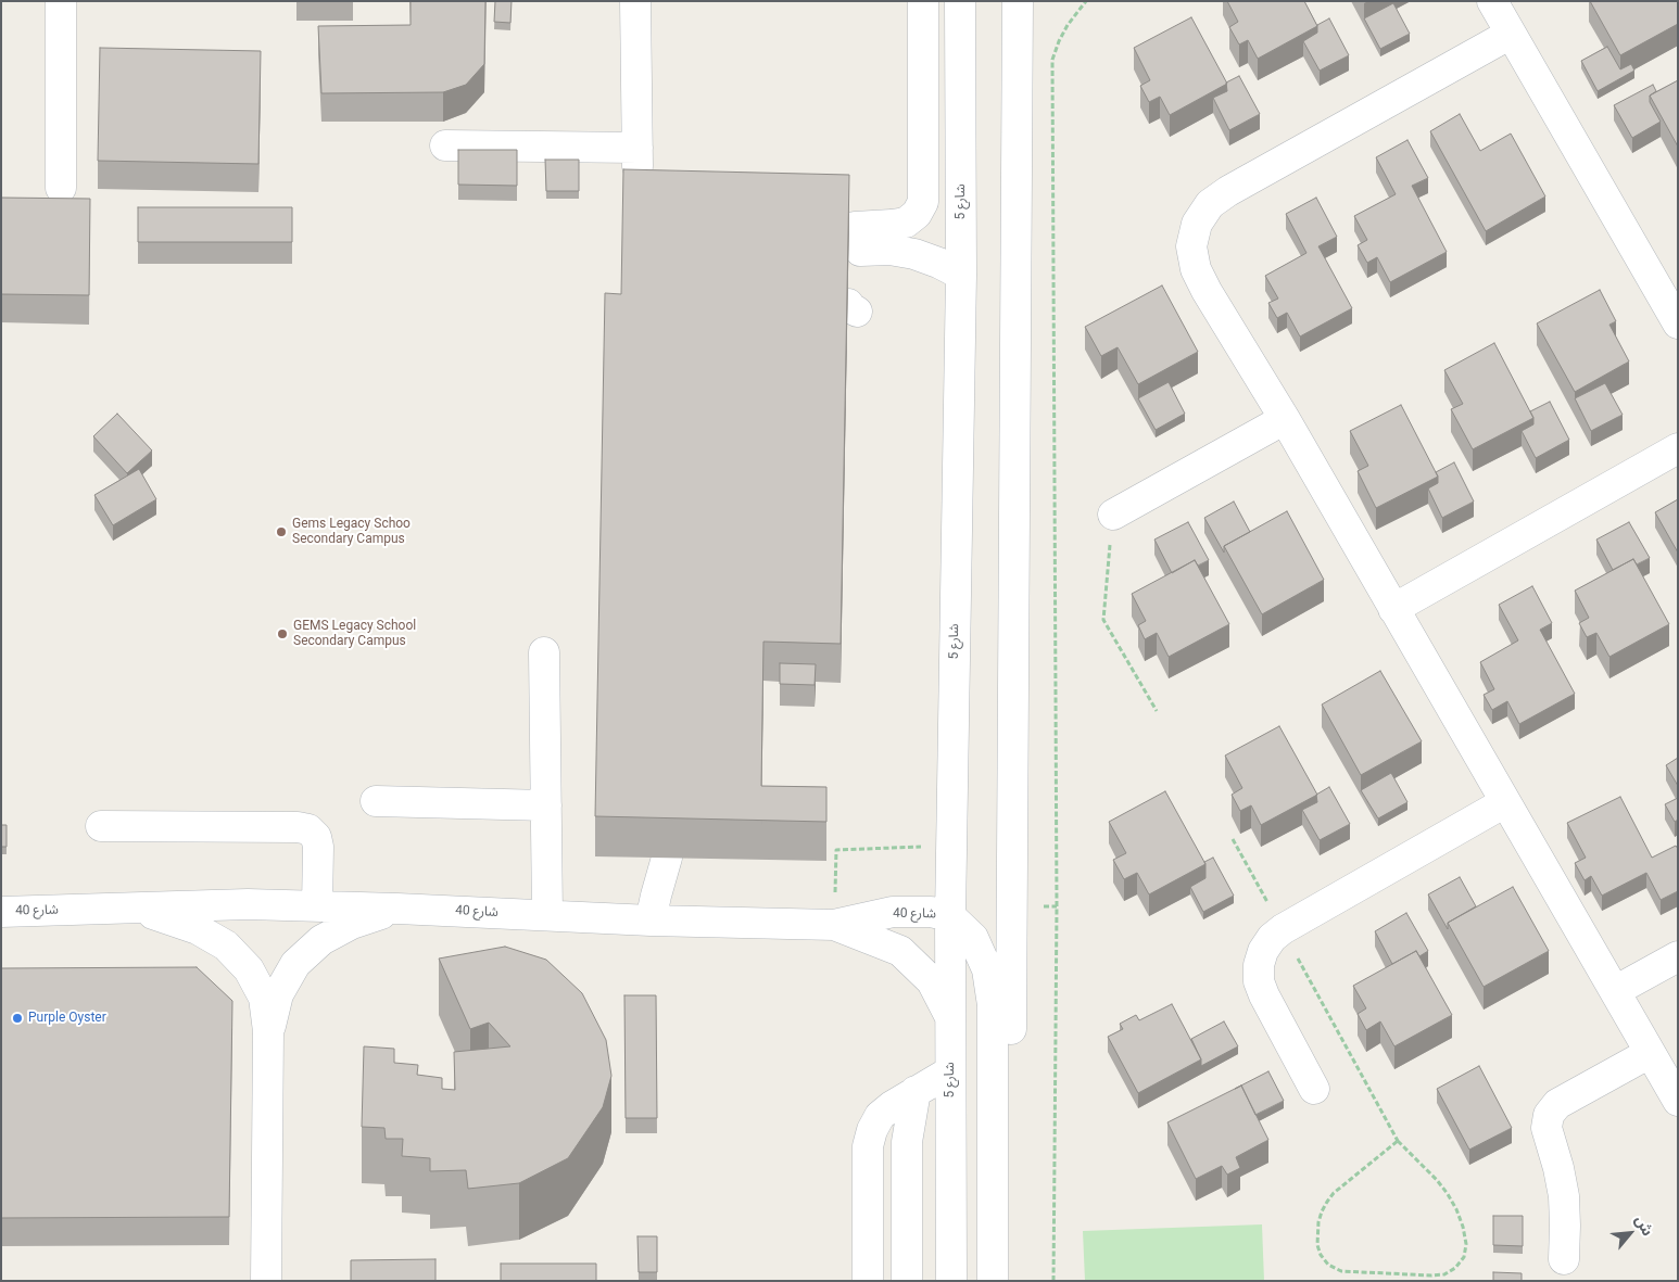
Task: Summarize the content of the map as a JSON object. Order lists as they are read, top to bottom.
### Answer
{
  "streets": {
    "street": ["شارع 5", "شارع 40"]
  },
  "crossings": [
    ["شارع 5", "شارع 40"]
  ],
  "places": ["Gems Legacy Schoo Secondary Campus", "GEMS Legacy School Secondary Campus", "Purple Oyster"],
  "north": "top right"
}
